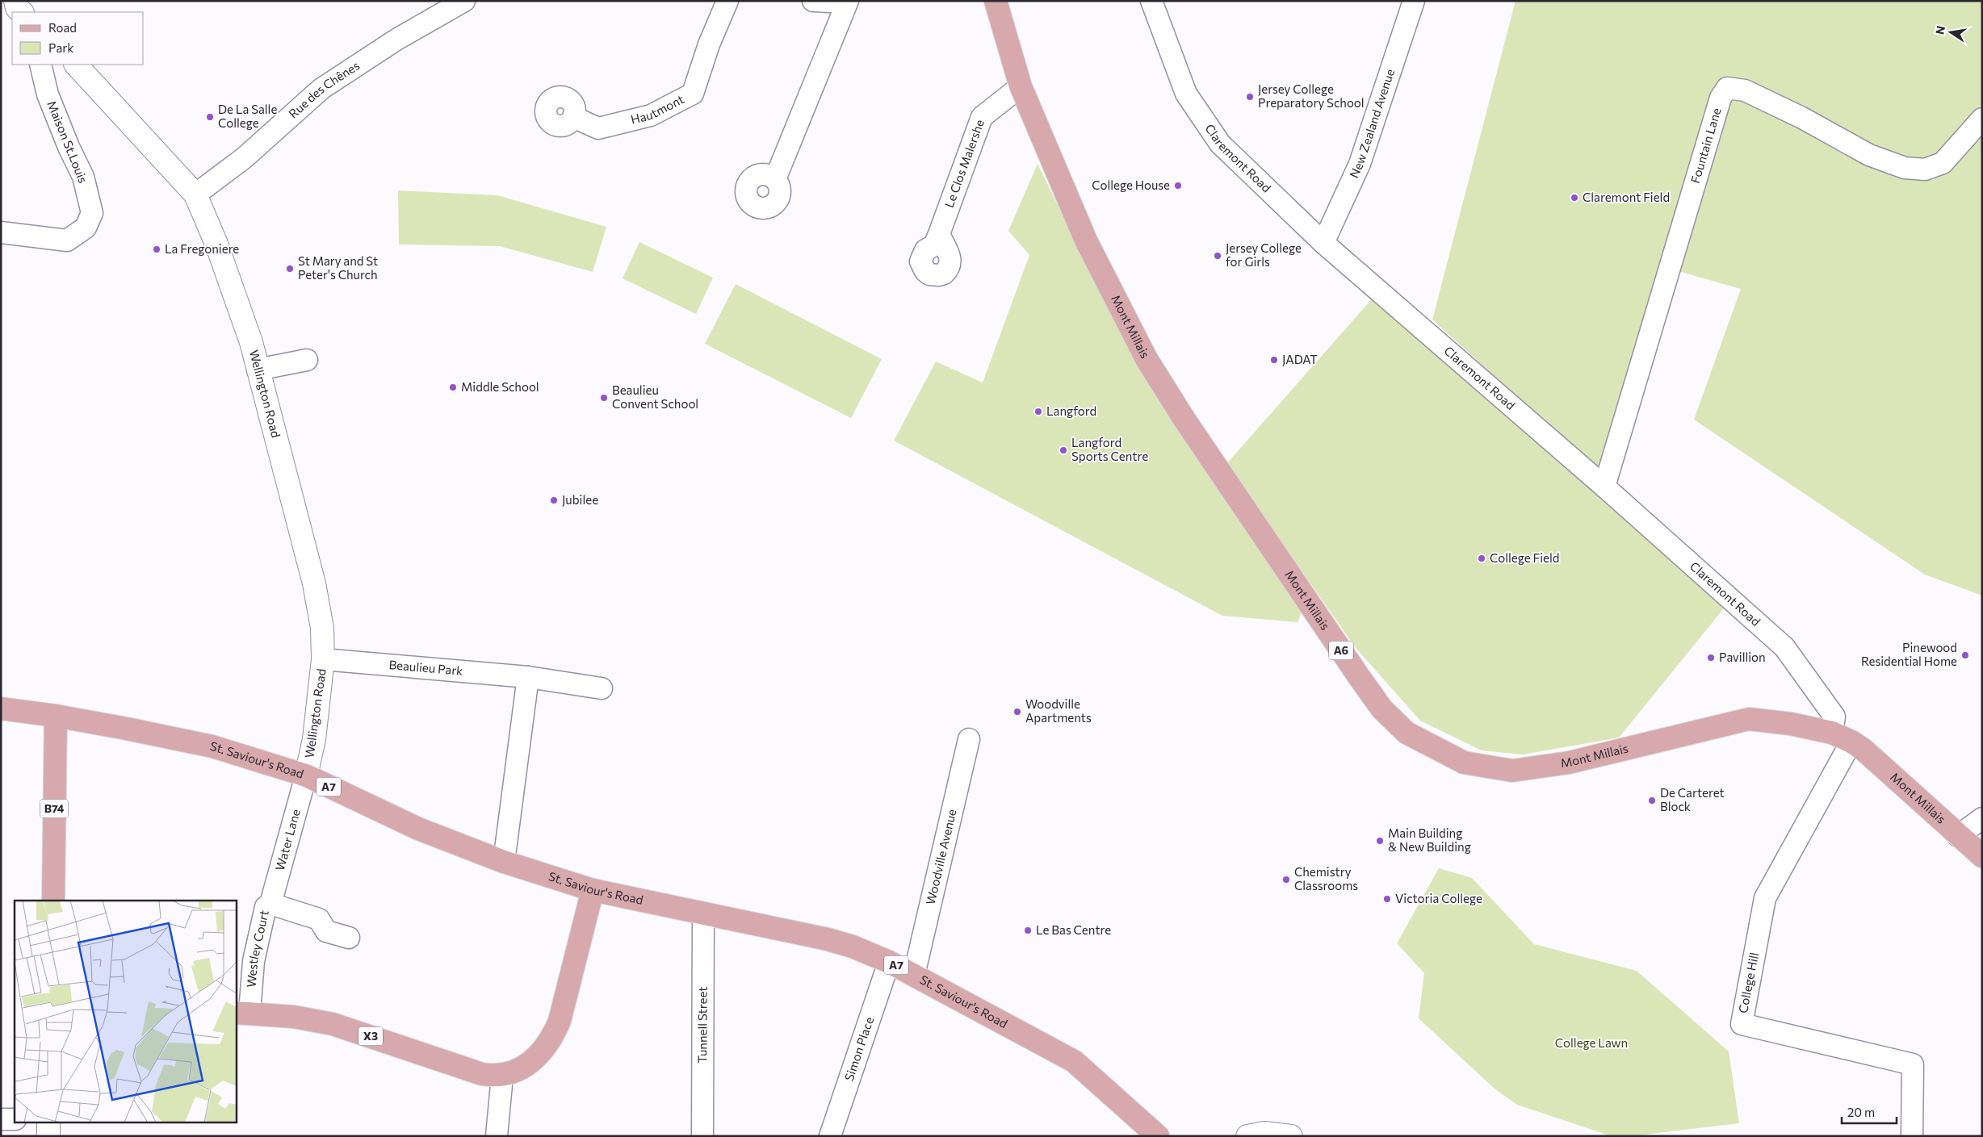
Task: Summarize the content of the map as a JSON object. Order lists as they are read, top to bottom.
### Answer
{
  "streets": {
    "main road": [
      "Mont Millais",
      "Wellington Road",
      "A6",
      "St. Saviour's Road",
      "A7",
      "B74",
      "X3"
    ],
    "street": [
      "Rue des Chênes",
      "Hautmont",
      "New Zealand Avenue",
      "Maison St.Louis",
      "Fountain Lane",
      "Claremont Road",
      "Le Clos Malershe",
      "Beaulieu Park",
      "Water Lane",
      "Woodville Avenue",
      "Westley Court",
      "College Hill",
      "Tunnell Street",
      "Simon Place"
    ]
  },
  "crossings": [
    ["Rue des Chênes", "Wellington Road"],
    ["New Zealand Avenue", "Claremont Road"],
    ["Fountain Lane", "Claremont Road"],
    ["Claremont Road", "Mont Millais"],
    ["Claremont Road", "College Hill"],
    ["Le Clos Malershe", "Mont Millais"],
    ["Mont Millais", "College Hill"],
    ["Wellington Road", "Beaulieu Park"],
    ["Wellington Road", "St. Saviour's Road"],
    ["Wellington Road", "Water Lane"],
    ["St. Saviour's Road", "B74"],
    ["St. Saviour's Road", "Water Lane"],
    ["St. Saviour's Road", "Woodville Avenue"],
    ["St. Saviour's Road", "Tunnell Street"],
    ["St. Saviour's Road", "X3"],
    ["St. Saviour's Road", "Simon Place"],
    ["Water Lane", "Westley Court"],
    ["Westley Court", "X3"]
  ],
  "parks": ["College Lawn"],
  "places": [
    "Jersey College Preparatory School",
    "De La Salle College",
    "College House",
    "Claremont Field",
    "La Fregoniere",
    "Jersey College for Girls",
    "St Mary and St Peter's Church",
    "JADAT",
    "Middle School",
    "Beaulieu Convent School",
    "Langford",
    "Langford Sports Centre",
    "Jubilee",
    "College Field",
    "Pinewood Residential Home",
    "Pavillion",
    "Woodville Apartments",
    "De Carteret Block",
    "Main Building & New Building",
    "Chemistry Classrooms",
    "Victoria College",
    "Le Bas Centre"
  ],
  "legend": ["Road", "Park"],
  "scale_bar": "20 m",
  "north": "left"
}
